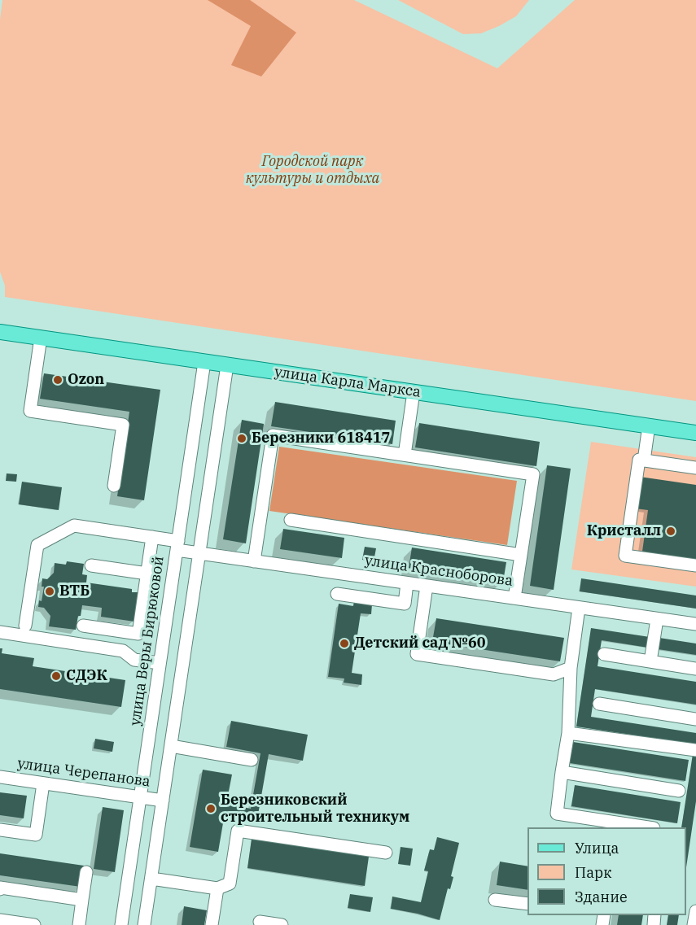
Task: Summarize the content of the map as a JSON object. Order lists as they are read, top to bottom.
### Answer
{
  "streets": {
    "main road": ["улица Карла Маркса"],
    "street": ["улица Красноборова", "улица Веры Бирюковой", "улица Черепанова"]
  },
  "crossings": [
    ["улица Карла Маркса", "улица Веры Бирюковой"],
    ["улица Красноборова", "улица Веры Бирюковой"],
    ["улица Веры Бирюковой", "улица Черепанова"]
  ],
  "parks": ["Городской парк культуры и отдыха"],
  "places": [
    "Ozon",
    "Березники 618417",
    "Кристалл",
    "ВТБ",
    "Детский сад №60",
    "СДЭК",
    "Березниковский строительный техникум"
  ],
  "legend": ["Улица", "Парк", "Здание"]
}
